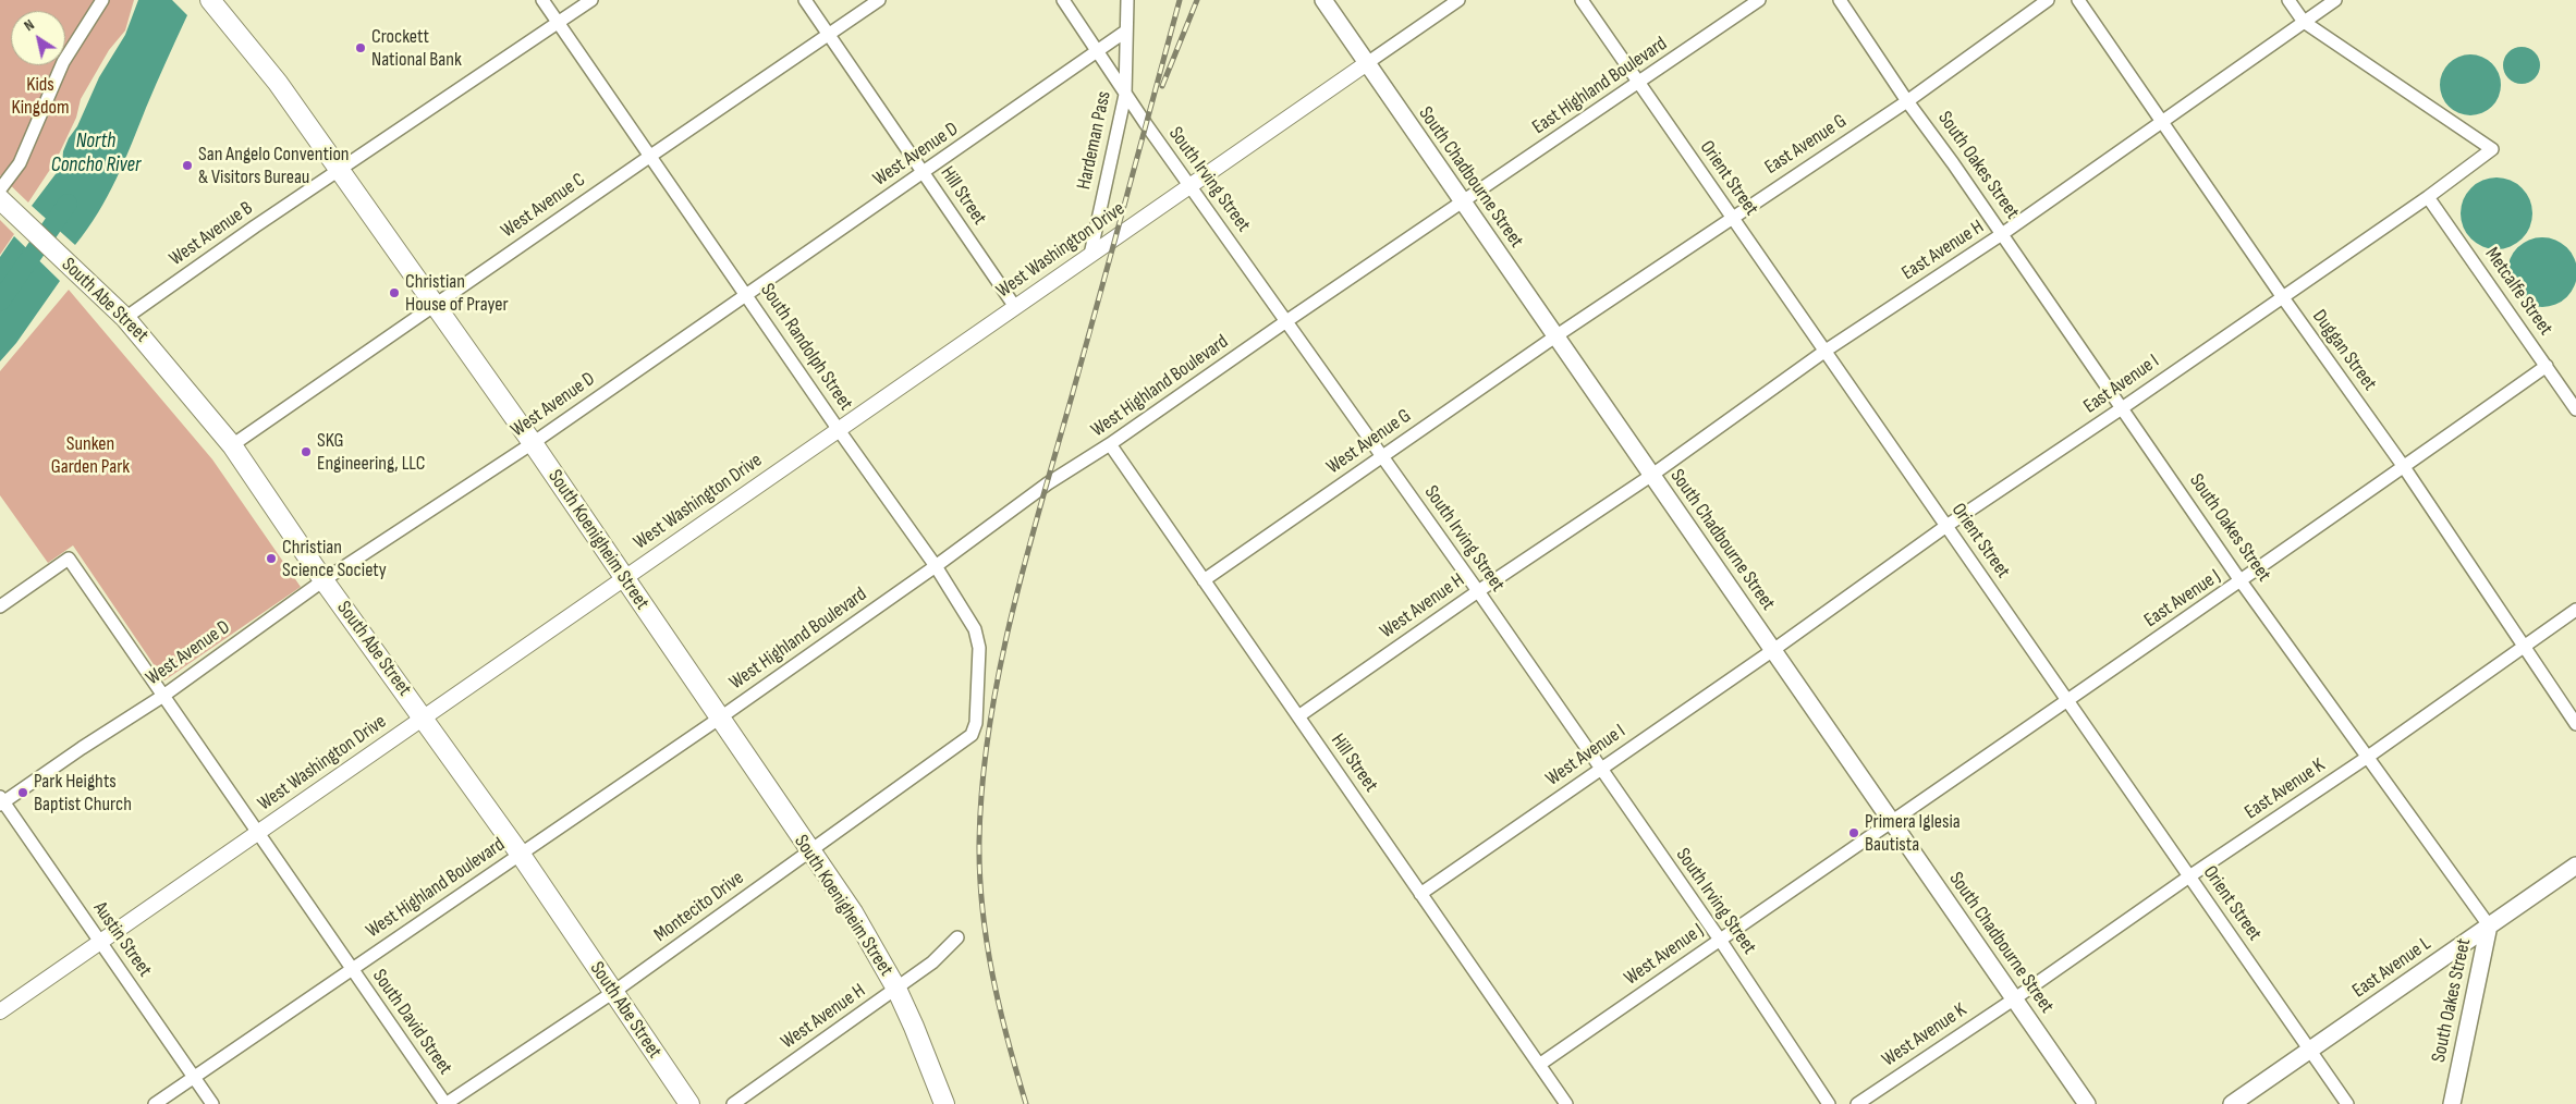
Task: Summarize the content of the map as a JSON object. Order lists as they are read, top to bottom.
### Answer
{
  "streets": {
    "main road": [
      "South Oakes Street",
      "South Chadbourne Street",
      "South Abe Street",
      "South Koenigheim Street",
      "East Avenue L"
    ],
    "street": [
      "East Highland Boulevard",
      "Hardeman Pass",
      "East Avenue G",
      "West Avenue D",
      "Orient Street",
      "South Irving Street",
      "Hill Street",
      "West Avenue C",
      "West Avenue B",
      "West Washington Drive",
      "East Avenue H",
      "Metcalfe Street",
      "South Randolph Street",
      "Duggan Street",
      "East Avenue I",
      "West Highland Boulevard",
      "West Avenue G",
      "East Avenue J",
      "West Avenue H",
      "West Avenue I",
      "East Avenue K",
      "Montecito Drive",
      "Austin Street",
      "West Avenue J",
      "South David Street",
      "West Avenue K"
    ]
  },
  "crossings": [
    ["East Highland Boulevard", "South Chadbourne Street"],
    ["East Highland Boulevard", "Orient Street"],
    ["East Highland Boulevard", "West Highland Boulevard"],
    ["Hardeman Pass", "West Avenue D"],
    ["Hardeman Pass", "South Irving Street"],
    ["Hardeman Pass", "West Washington Drive"],
    ["East Avenue G", "South Oakes Street"],
    ["East Avenue G", "South Chadbourne Street"],
    ["East Avenue G", "Orient Street"],
    ["East Avenue G", "West Avenue G"],
    ["West Avenue D", "South Irving Street"],
    ["West Avenue D", "Hill Street"],
    ["West Avenue D", "South Abe Street"],
    ["West Avenue D", "South Randolph Street"],
    ["West Avenue D", "South Koenigheim Street"],
    ["West Avenue D", "Austin Street"],
    ["West Avenue D", "South David Street"],
    ["South Oakes Street", "East Avenue H"],
    ["South Oakes Street", "East Avenue I"],
    ["South Oakes Street", "East Avenue J"],
    ["South Oakes Street", "East Avenue K"],
    ["South Oakes Street", "East Avenue L"],
    ["South Chadbourne Street", "West Washington Drive"],
    ["South Chadbourne Street", "East Avenue H"],
    ["South Chadbourne Street", "East Avenue I"],
    ["South Chadbourne Street", "West Highland Boulevard"],
    ["South Chadbourne Street", "West Avenue G"],
    ["South Chadbourne Street", "East Avenue J"],
    ["South Chadbourne Street", "West Avenue H"],
    ["South Chadbourne Street", "West Avenue I"],
    ["South Chadbourne Street", "East Avenue K"],
    ["South Chadbourne Street", "West Avenue J"],
    ["South Chadbourne Street", "West Avenue K"],
    ["Orient Street", "East Avenue H"],
    ["Orient Street", "East Avenue I"],
    ["Orient Street", "East Avenue J"],
    ["Orient Street", "East Avenue K"],
    ["Orient Street", "East Avenue L"],
    ["South Irving Street", "West Washington Drive"],
    ["South Irving Street", "West Highland Boulevard"],
    ["South Irving Street", "West Avenue G"],
    ["South Irving Street", "West Avenue H"],
    ["South Irving Street", "West Avenue I"],
    ["South Irving Street", "West Avenue J"],
    ["Hill Street", "West Avenue C"],
    ["Hill Street", "West Washington Drive"],
    ["Hill Street", "West Highland Boulevard"],
    ["Hill Street", "West Avenue G"],
    ["Hill Street", "West Avenue H"],
    ["Hill Street", "West Avenue I"],
    ["Hill Street", "West Avenue J"],
    ["West Avenue C", "South Abe Street"],
    ["West Avenue C", "South Randolph Street"],
    ["West Avenue C", "South Koenigheim Street"],
    ["West Avenue B", "South Abe Street"],
    ["West Avenue B", "South Randolph Street"],
    ["West Avenue B", "South Koenigheim Street"],
    ["West Washington Drive", "South Abe Street"],
    ["West Washington Drive", "South Randolph Street"],
    ["West Washington Drive", "South Koenigheim Street"],
    ["West Washington Drive", "Austin Street"],
    ["West Washington Drive", "South David Street"],
    ["East Avenue H", "Duggan Street"],
    ["East Avenue H", "East Avenue I"],
    ["East Avenue H", "West Avenue H"],
    ["Metcalfe Street", "East Avenue I"],
    ["Metcalfe Street", "East Avenue J"],
    ["South Abe Street", "West Highland Boulevard"],
    ["South Abe Street", "Montecito Drive"],
    ["South Randolph Street", "West Highland Boulevard"],
    ["South Randolph Street", "Montecito Drive"],
    ["Duggan Street", "East Avenue I"],
    ["Duggan Street", "East Avenue J"],
    ["Duggan Street", "East Avenue K"],
    ["East Avenue I", "West Avenue I"],
    ["West Highland Boulevard", "South Koenigheim Street"],
    ["West Highland Boulevard", "Austin Street"],
    ["West Highland Boulevard", "South David Street"],
    ["South Koenigheim Street", "West Avenue H"],
    ["South Koenigheim Street", "Montecito Drive"],
    ["East Avenue J", "West Avenue J"],
    ["East Avenue K", "West Avenue K"],
    ["Montecito Drive", "South David Street"]
  ],
  "water": ["North Concho River"],
  "parks": ["Kids Kingdom", "Sunken Garden Park"],
  "places": [
    "Crockett National Bank",
    "San Angelo Convention & Visitors Bureau",
    "Christian House of Prayer",
    "SKG Engineering, LLC",
    "Christian Science Society",
    "Park Heights Baptist Church",
    "Primera Iglesia Bautista"
  ],
  "north": "top left"
}
